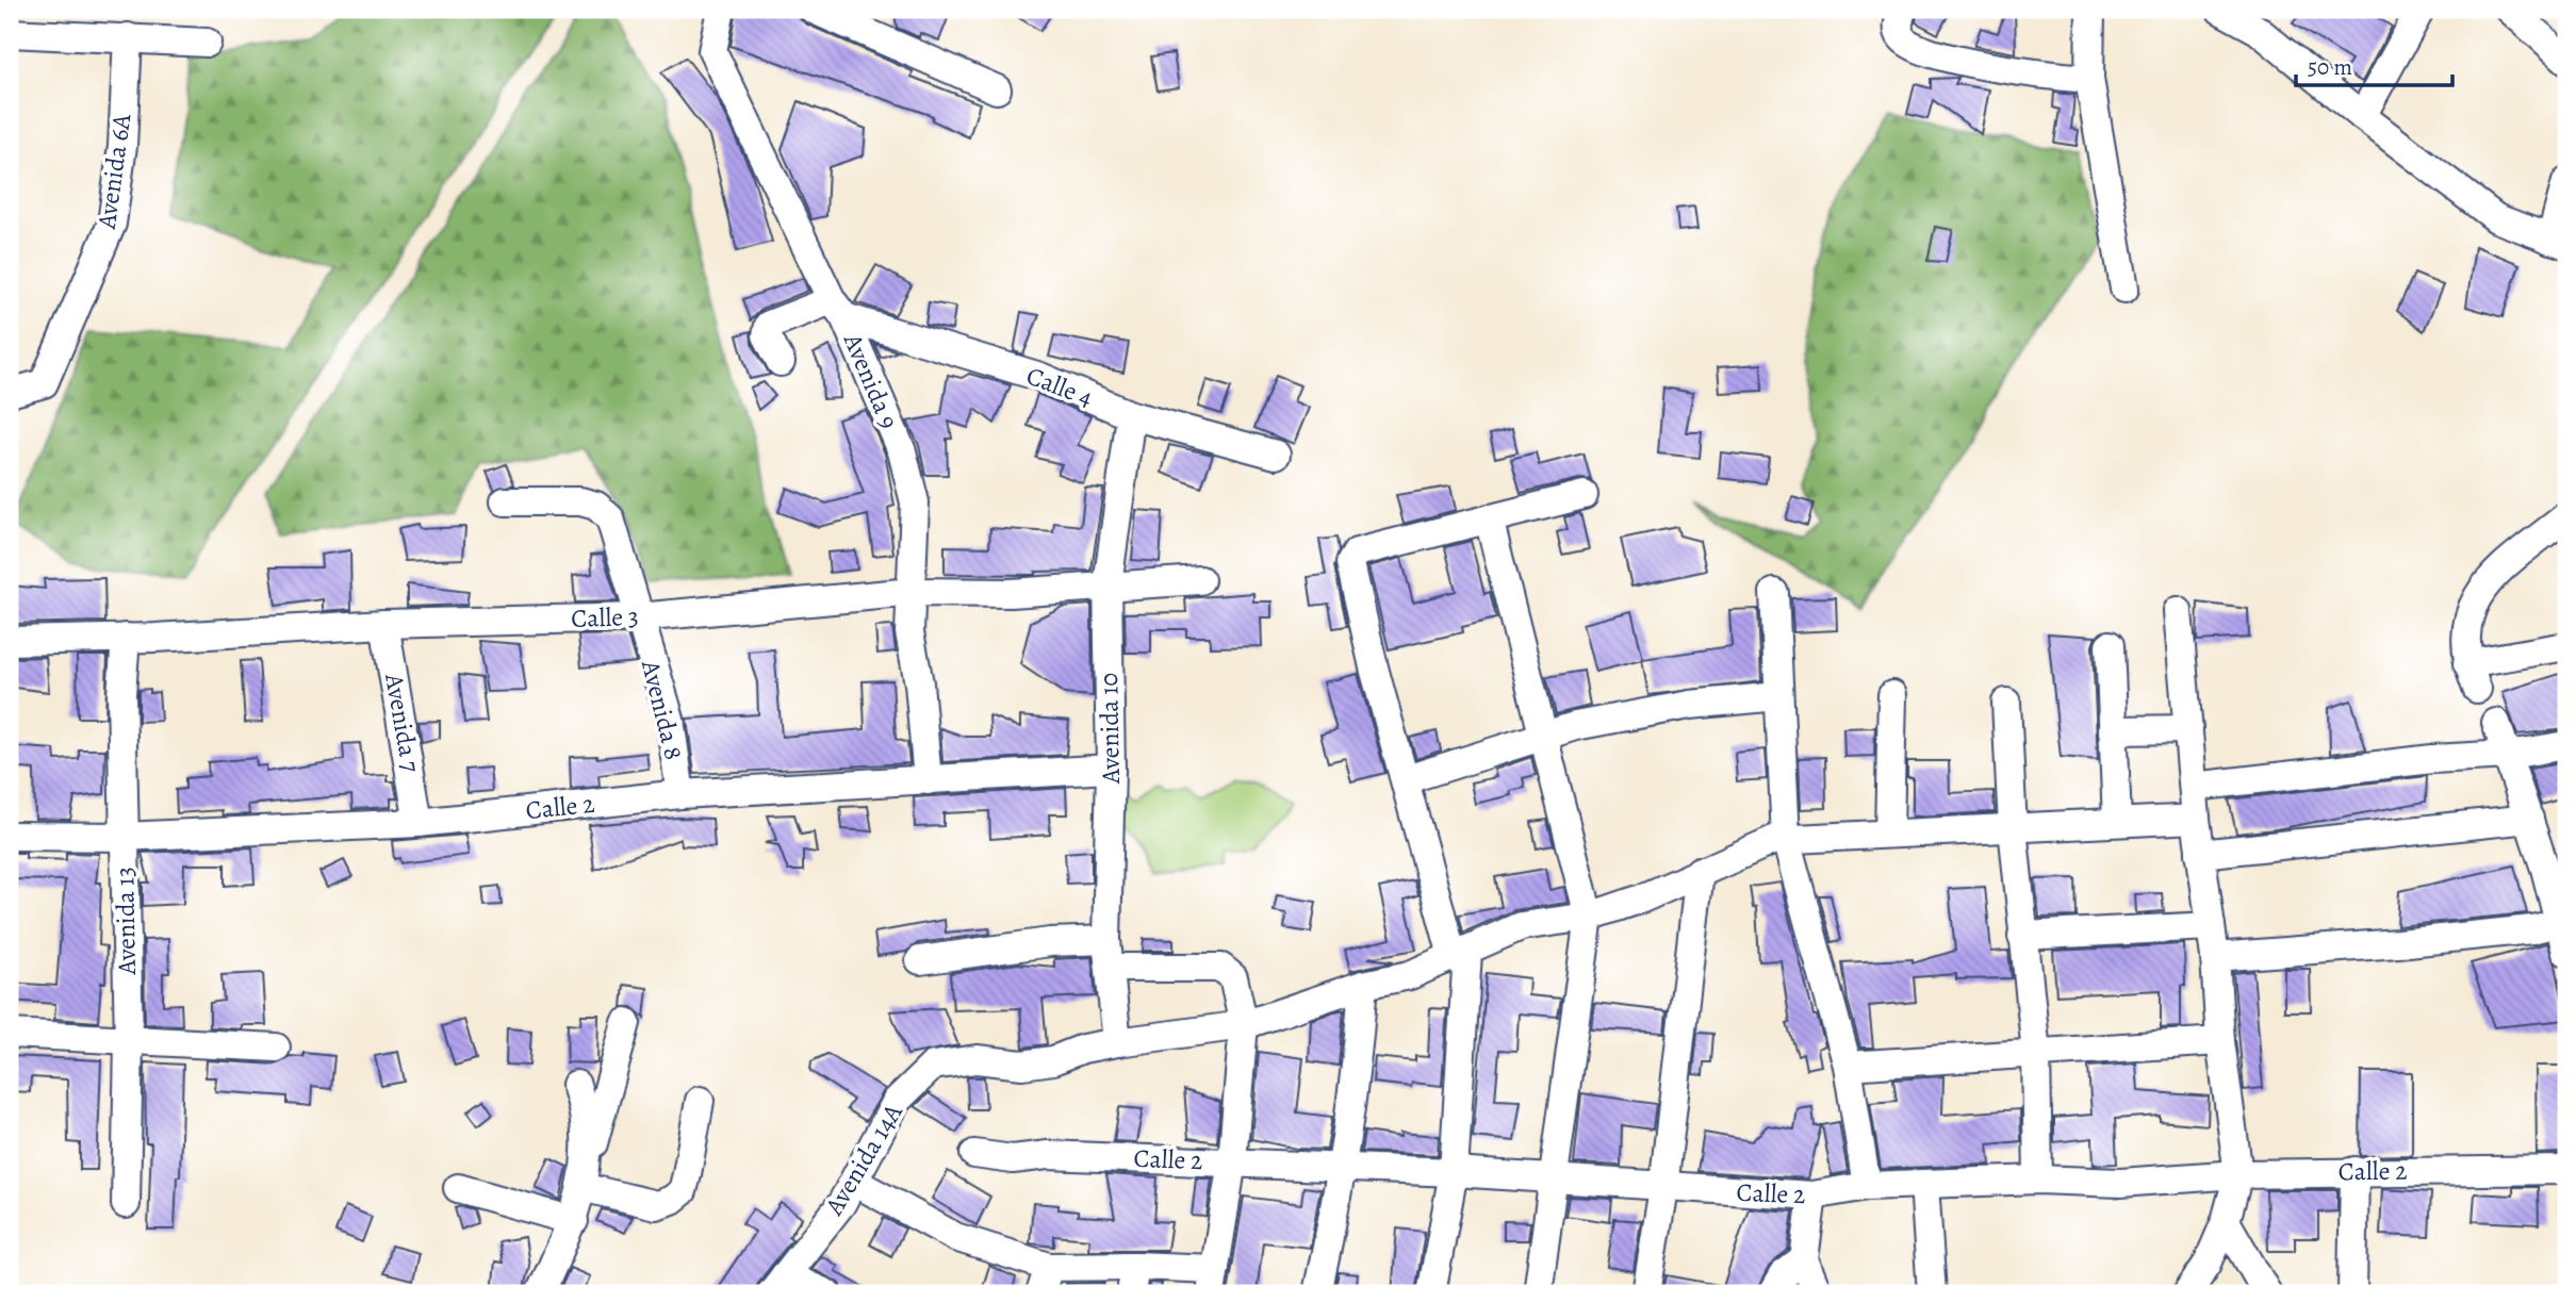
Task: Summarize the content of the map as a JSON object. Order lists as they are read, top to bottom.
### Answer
{
  "streets": {
    "street": [
      "Avenida 6A",
      "Avenida 9",
      "Calle 4",
      "Calle 3",
      "Avenida 8",
      "Avenida 7",
      "Avenida 10",
      "Calle 2",
      "Avenida 13",
      "Avenida 14A"
    ]
  },
  "crossings": [
    ["Avenida 9", "Calle 4"],
    ["Avenida 9", "Calle 3"],
    ["Avenida 9", "Calle 2"],
    ["Calle 4", "Avenida 10"],
    ["Calle 3", "Avenida 8"],
    ["Calle 3", "Avenida 7"],
    ["Calle 3", "Avenida 10"],
    ["Calle 3", "Avenida 13"],
    ["Avenida 8", "Calle 2"],
    ["Avenida 7", "Calle 2"],
    ["Avenida 10", "Calle 2"],
    ["Avenida 10", "Avenida 14A"],
    ["Calle 2", "Avenida 13"]
  ],
  "scale_bar": "50 m"
}
